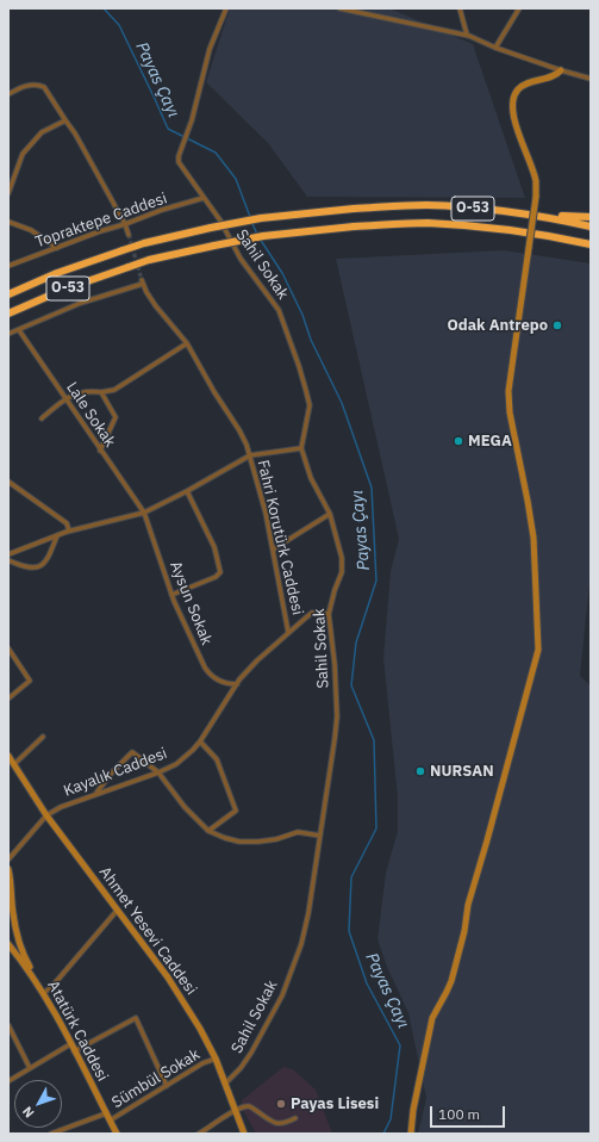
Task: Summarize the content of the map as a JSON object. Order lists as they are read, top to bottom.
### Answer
{
  "streets": {
    "highway": ["O-53"],
    "street": [
      "Topraktepe Caddesi",
      "Sahil Sokak",
      "Lale Sokak",
      "Fahri Korutürk Caddesi",
      "Aysun Sokak",
      "Kayalık Caddesi",
      "Ahmet Yesevi Caddesi",
      "Atatürk Caddesi",
      "Sümbül Sokak"
    ]
  },
  "crossings": [
    ["Topraktepe Caddesi", "Sahil Sokak"],
    ["Sahil Sokak", "Kayalık Caddesi"],
    ["Sahil Sokak", "Ahmet Yesevi Caddesi"],
    ["Lale Sokak", "Fahri Korutürk Caddesi"],
    ["Lale Sokak", "Aysun Sokak"],
    ["Fahri Korutürk Caddesi", "Kayalık Caddesi"],
    ["Aysun Sokak", "Kayalık Caddesi"],
    ["Kayalık Caddesi", "Ahmet Yesevi Caddesi"],
    ["Ahmet Yesevi Caddesi", "Sümbül Sokak"],
    ["Atatürk Caddesi", "Sümbül Sokak"]
  ],
  "water": ["Payas Çayı"],
  "places": [
    "Odak Antrepo",
    "MEGA",
    "NURSAN",
    "Payas Lisesi"
  ],
  "scale_bar": "100 m",
  "north": "bottom left"
}
